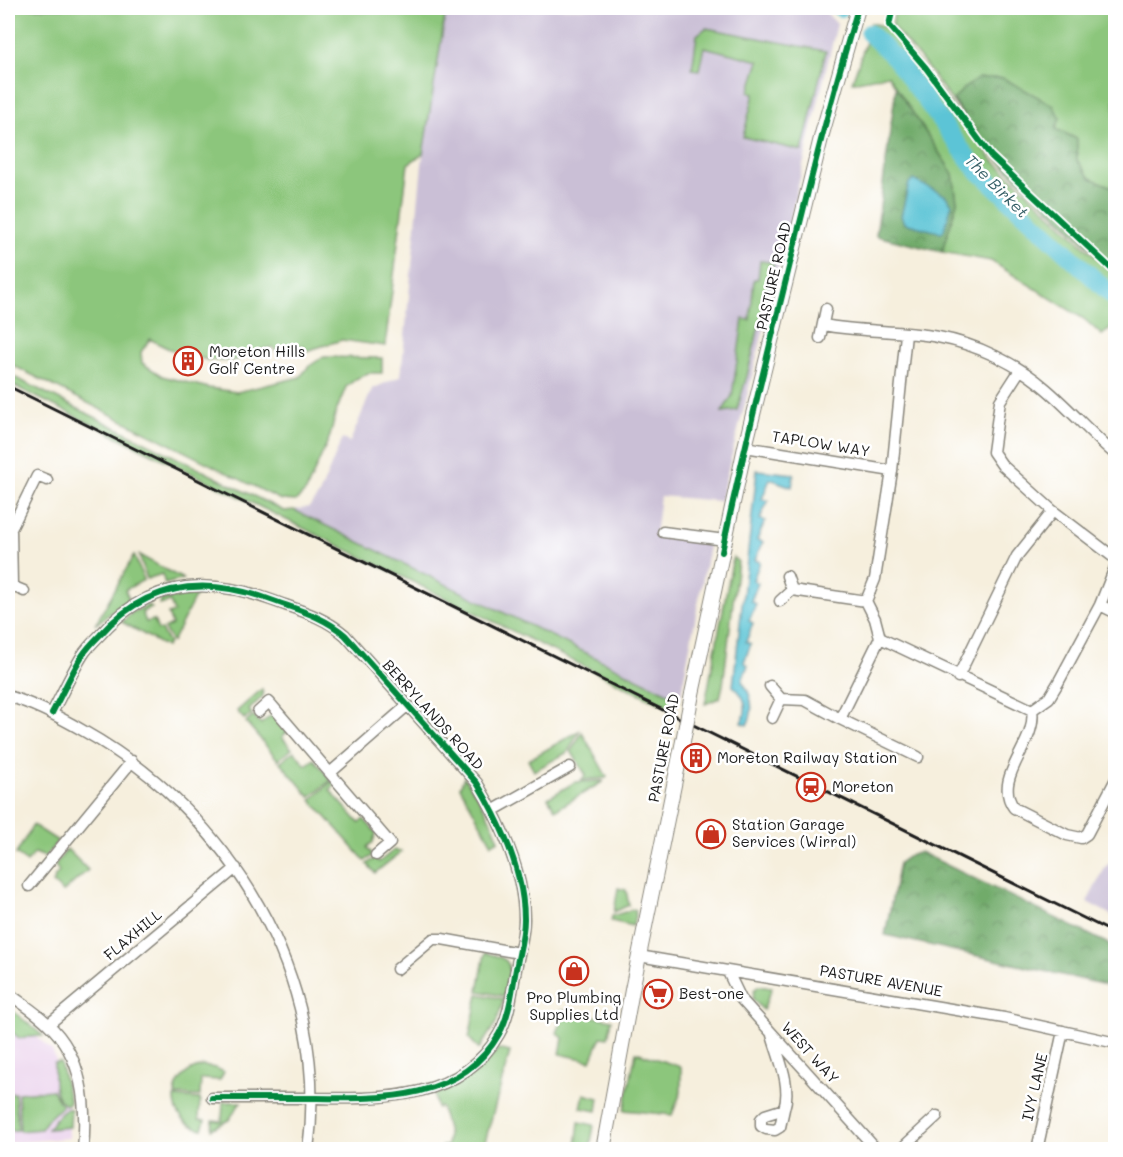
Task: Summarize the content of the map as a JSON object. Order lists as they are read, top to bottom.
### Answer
{
  "streets": {
    "main road": ["PASTURE ROAD"],
    "street": [
      "TAPLOW WAY",
      "BERRYLANDS ROAD",
      "FLAXHILL",
      "PASTURE AVENUE",
      "WEST WAY",
      "IVY LANE"
    ]
  },
  "crossings": [
    ["PASTURE ROAD", "TAPLOW WAY"],
    ["PASTURE ROAD", "PASTURE AVENUE"],
    ["PASTURE AVENUE", "WEST WAY"],
    ["PASTURE AVENUE", "IVY LANE"]
  ],
  "water": ["The Birket"],
  "places": {
    "building": ["Moreton Hills Golf Centre", "Moreton Railway Station"],
    "station": ["Moreton"],
    "shop": ["Station Garage Services (Wirral)", "Pro Plumbing Supplies Ltd"],
    "supermarket": ["Best-one"]
  }
}
